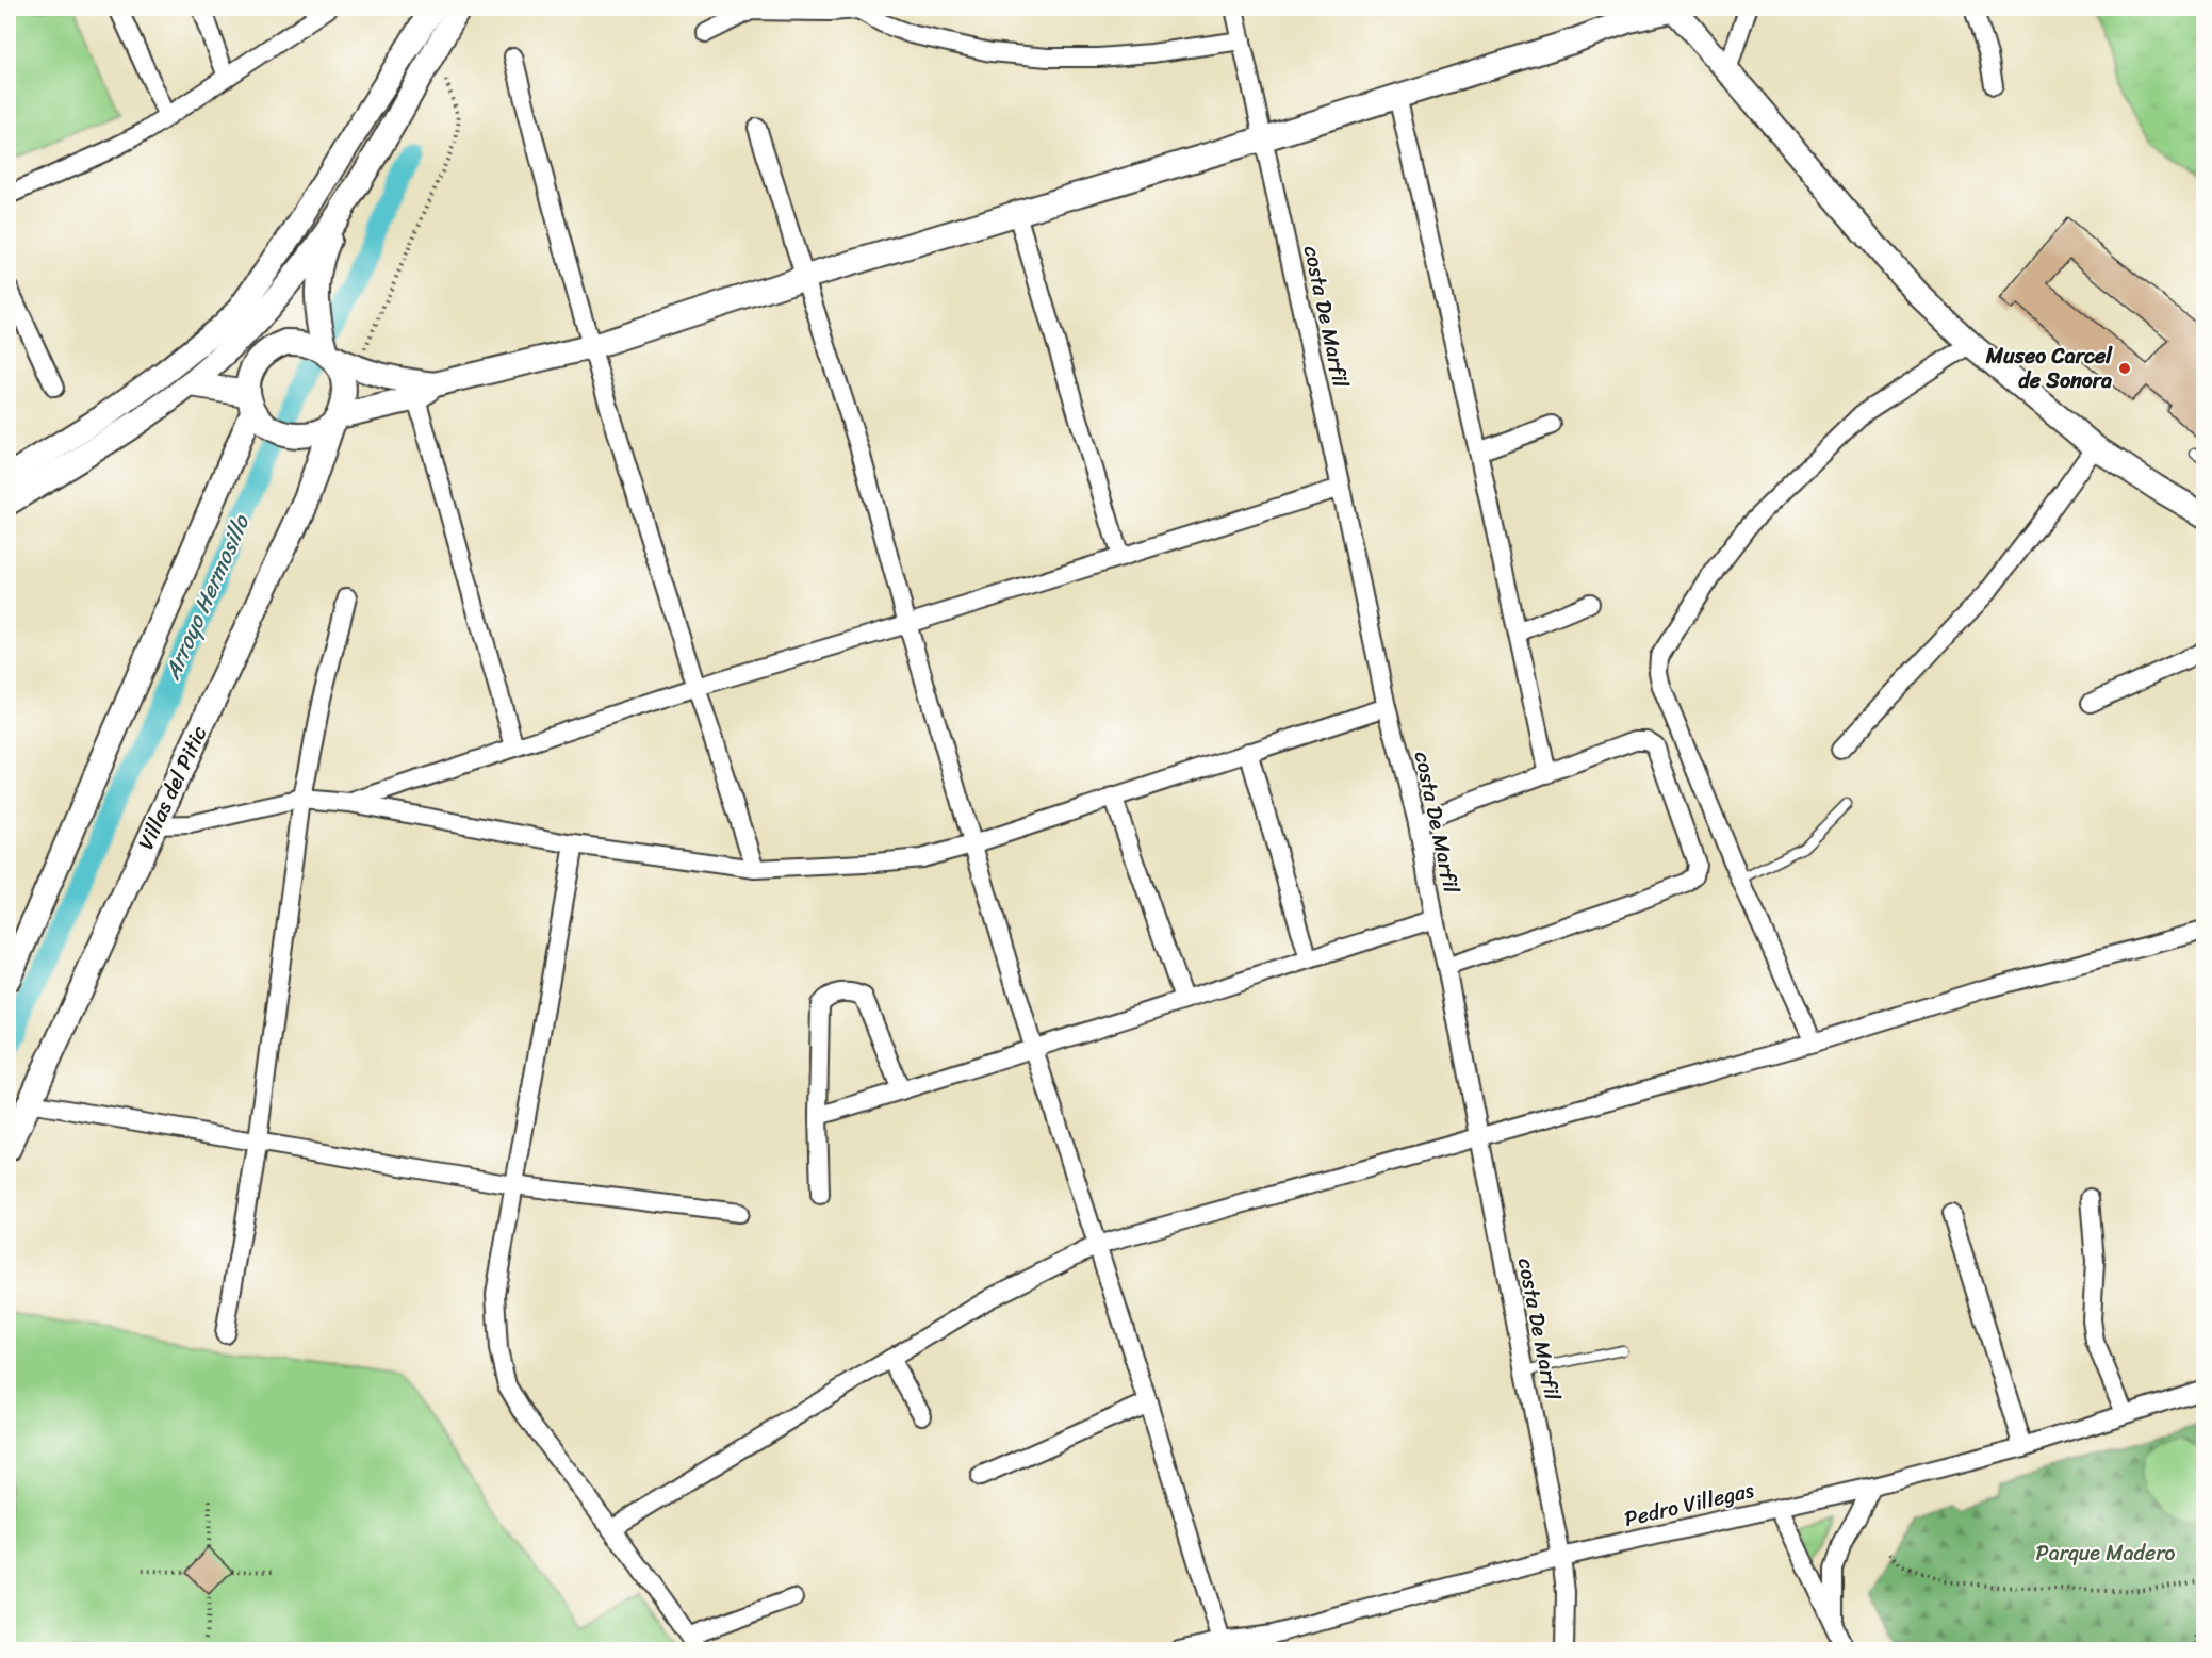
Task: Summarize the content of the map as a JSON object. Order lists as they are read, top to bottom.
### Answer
{
  "streets": {
    "street": ["costa De Marfil", "Villas del Pitic", "Pedro Villegas"]
  },
  "crossings": [
    ["costa De Marfil", "Pedro Villegas"]
  ],
  "water": ["Arroyo Hermosillo"],
  "parks": ["Parque Madero"],
  "places": ["Museo Carcel de Sonora"]
}
